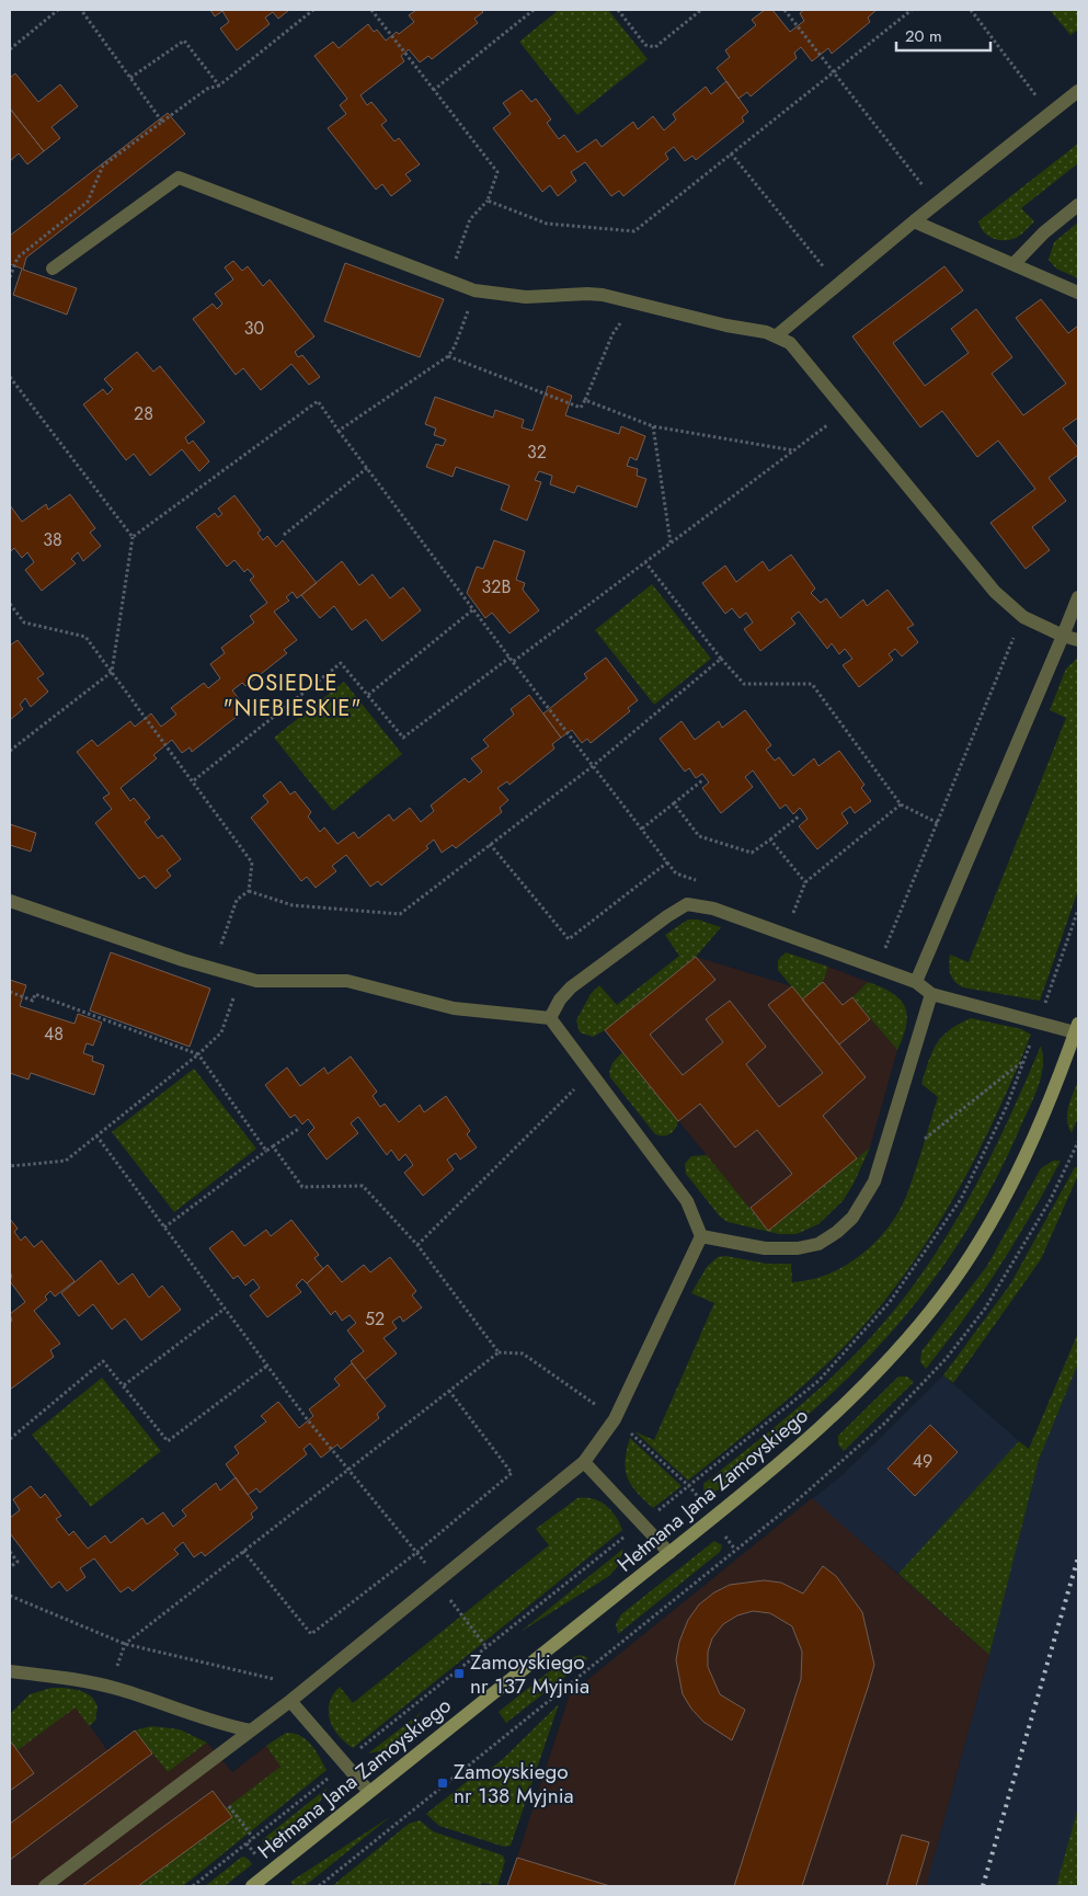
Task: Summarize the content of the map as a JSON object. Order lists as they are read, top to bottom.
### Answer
{
  "streets": {
    "street": ["Hetmana Jana Zamoyskiego"]
  },
  "districts": ["OSIEDLE \"NIEBIESKIE\""],
  "places": {
    "transit": ["Zamoyskiego nr 137 Myjnia", "Zamoyskiego nr 138 Myjnia"]
  },
  "house_numbers": [
    "30",
    "28",
    "32",
    "38",
    "32B",
    "48",
    "52",
    "49"
  ],
  "scale_bar": "20 m"
}
